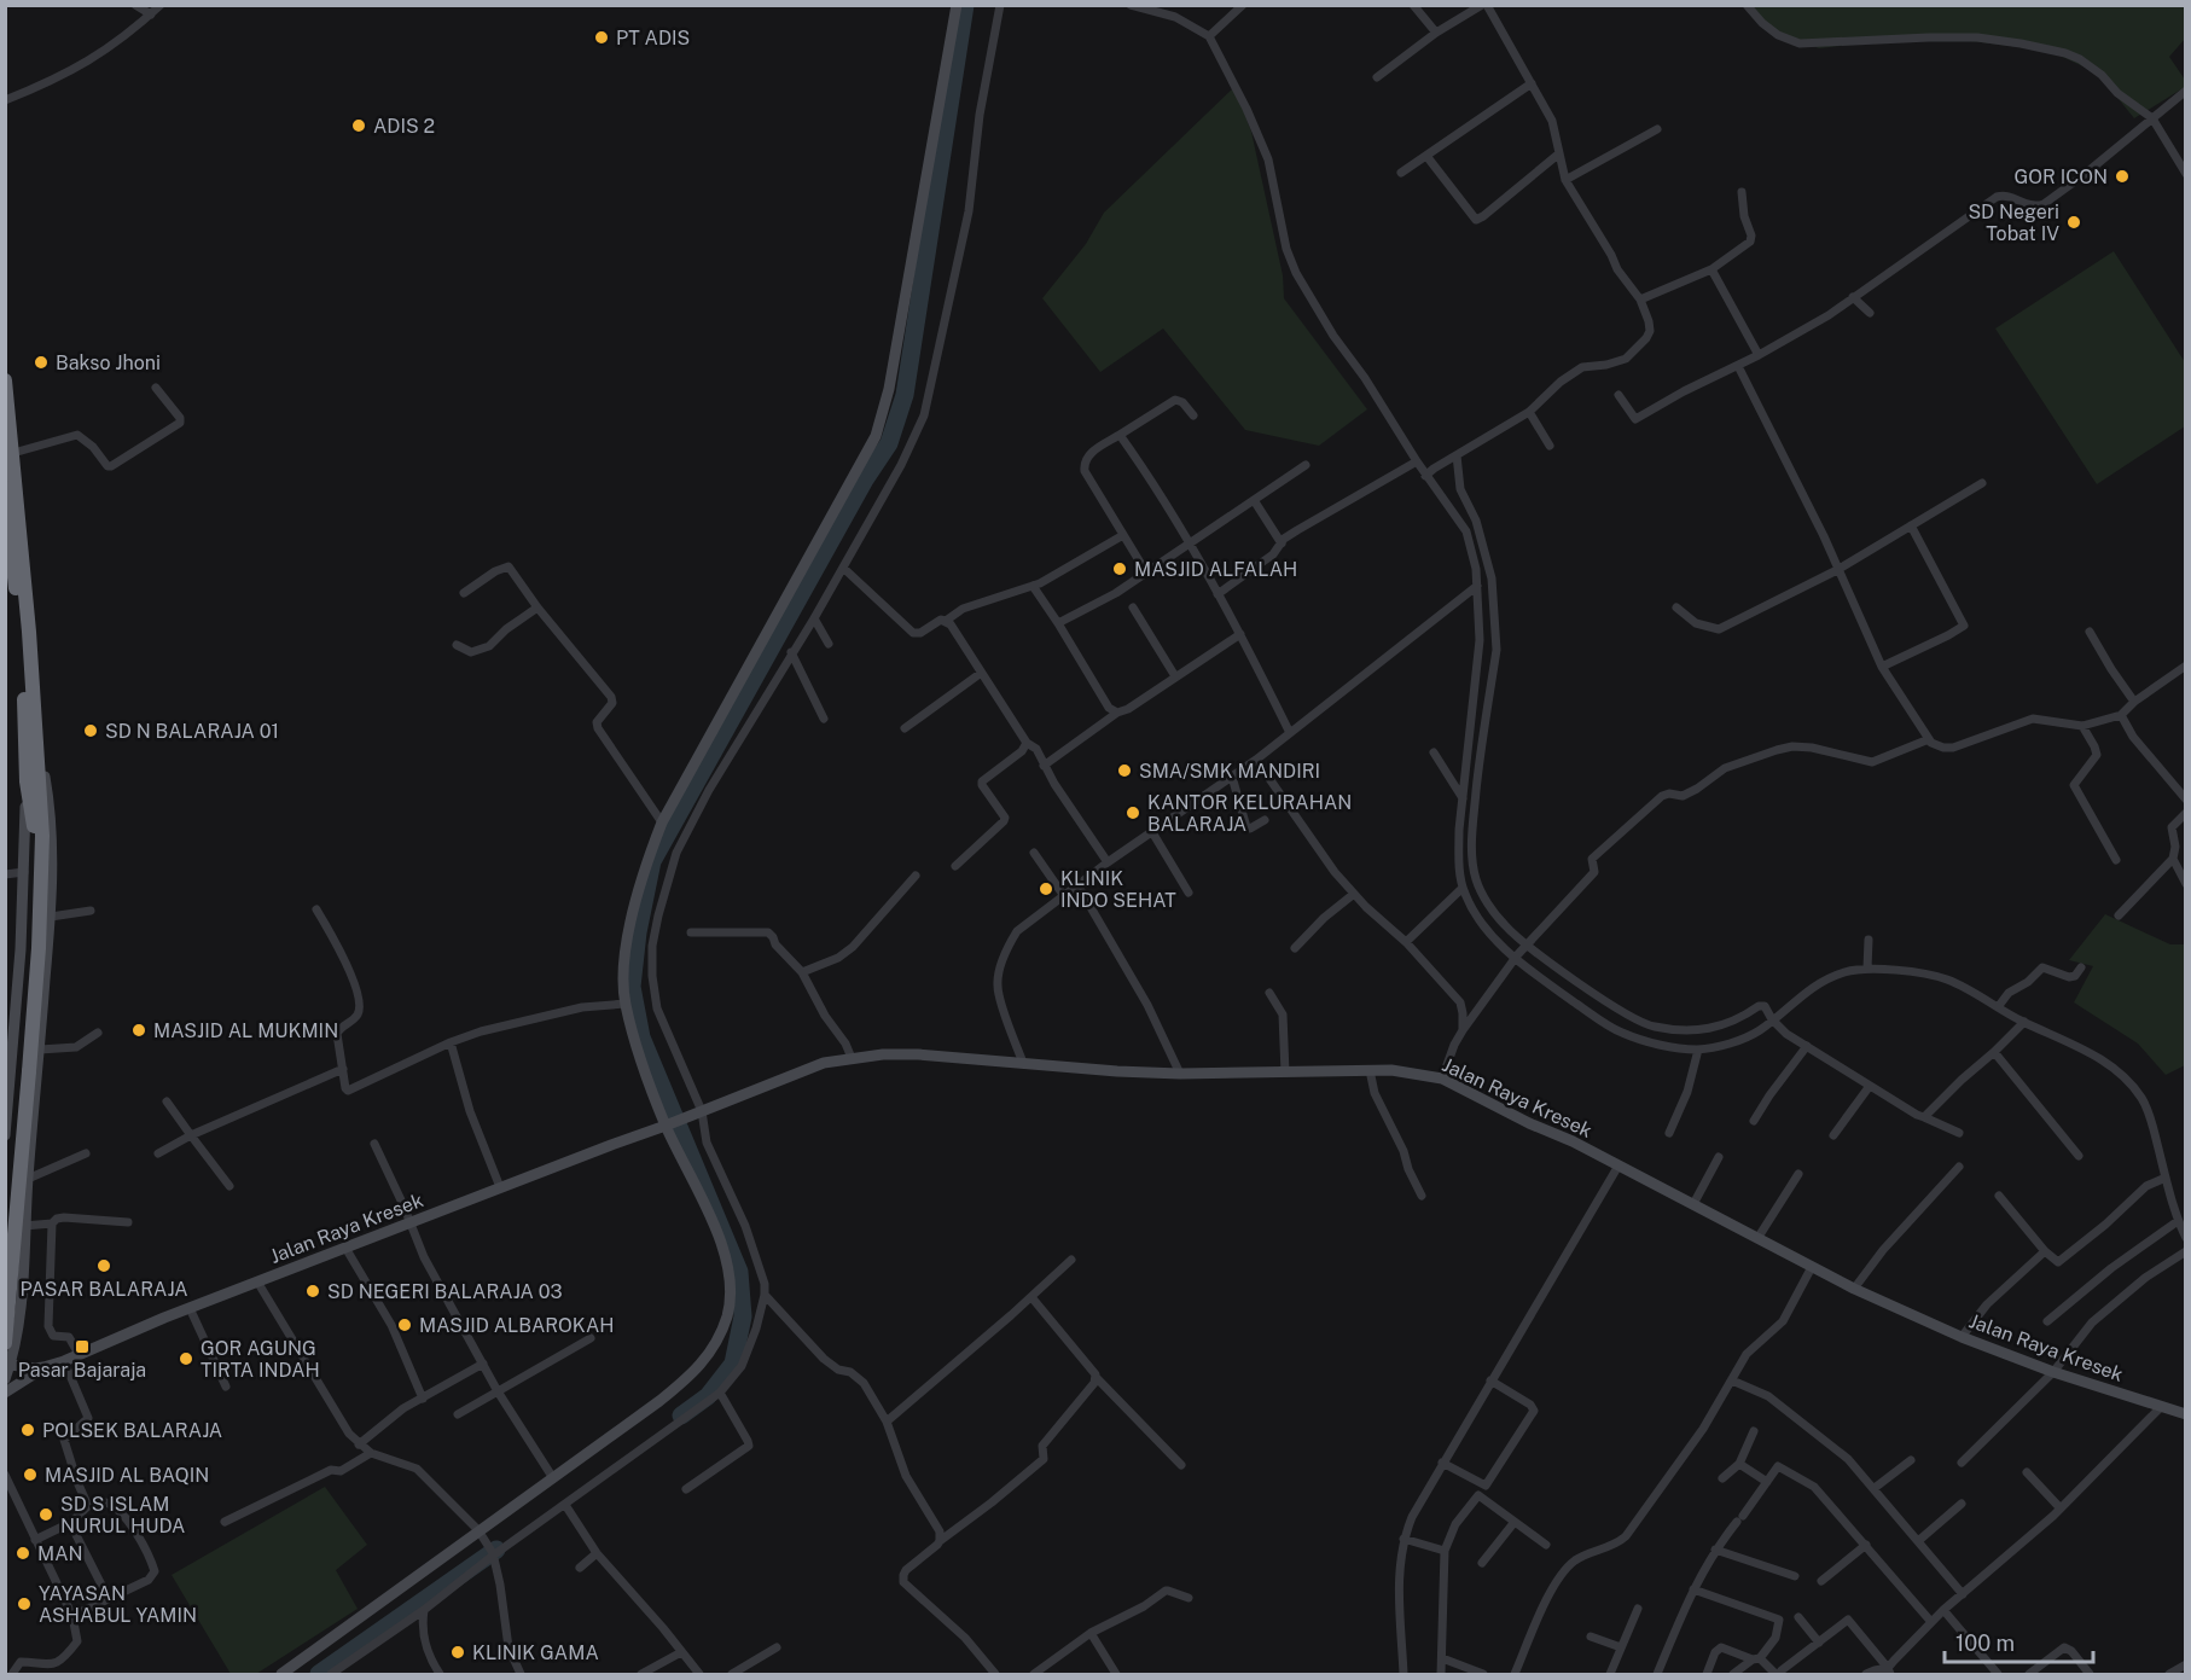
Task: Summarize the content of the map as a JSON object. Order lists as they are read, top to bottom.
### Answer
{
  "streets": {
    "main road": ["Jalan Raya Kresek"]
  },
  "places": {
    "other": [
      "PT ADIS",
      "ADIS 2",
      "GOR ICON",
      "SD Negeri Tobat IV",
      "Bakso Jhoni",
      "MASJID ALFALAH",
      "SD N BALARAJA 01",
      "SMA/SMK MANDIRI",
      "KANTOR KELURAHAN BALARAJA",
      "KLINIK INDO SEHAT",
      "MASJID AL MUKMIN",
      "PASAR BALARAJA",
      "SD NEGERI BALARAJA 03",
      "MASJID ALBAROKAH",
      "GOR AGUNG TIRTA INDAH",
      "POLSEK BALARAJA",
      "MASJID AL BAQIN",
      "SD S ISLAM NURUL HUDA",
      "MAN",
      "YAYASAN ASHABUL YAMIN",
      "KLINIK GAMA"
    ],
    "transit": ["Pasar Bajaraja"]
  },
  "scale_bar": "100 m"
}
